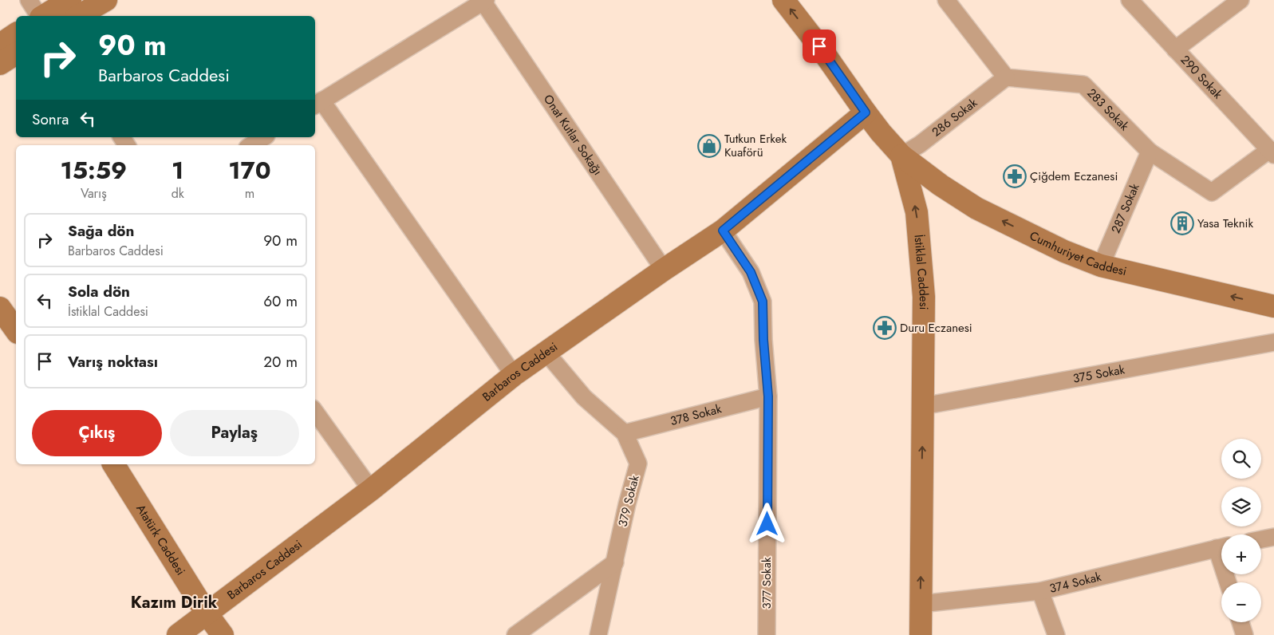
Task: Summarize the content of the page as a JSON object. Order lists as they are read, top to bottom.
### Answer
{
  "streets": {
    "street": [
      "290 Sokak",
      "283 Sokak",
      "286 Sokak",
      "Onat Kutlar Sokağı",
      "287 Sokak",
      "Cumhuriyet Caddesi",
      "İstiklal Caddesi",
      "Barbaros Caddesi",
      "375 Sokak",
      "378 Sokak",
      "379 Sokak",
      "Atatürk Caddesi",
      "374 Sokak",
      "377 Sokak"
    ]
  },
  "crossings": [
    ["290 Sokak", "283 Sokak"],
    ["283 Sokak", "286 Sokak"],
    ["283 Sokak", "287 Sokak"],
    ["286 Sokak", "Cumhuriyet Caddesi"],
    ["286 Sokak", "İstiklal Caddesi"],
    ["Onat Kutlar Sokağı", "Barbaros Caddesi"],
    ["287 Sokak", "Cumhuriyet Caddesi"],
    ["Cumhuriyet Caddesi", "İstiklal Caddesi"],
    ["İstiklal Caddesi", "Barbaros Caddesi"],
    ["İstiklal Caddesi", "375 Sokak"],
    ["İstiklal Caddesi", "374 Sokak"],
    ["Barbaros Caddesi", "379 Sokak"],
    ["Barbaros Caddesi", "Atatürk Caddesi"],
    ["Barbaros Caddesi", "377 Sokak"],
    ["378 Sokak", "379 Sokak"],
    ["378 Sokak", "377 Sokak"]
  ],
  "one_way": ["Cumhuriyet Caddesi", "İstiklal Caddesi"],
  "districts": ["Kazım Dirik"],
  "places": {
    "shop": ["Tutkun Erkek Kuaförü"],
    "pharmacy": ["Çiğdem Eczanesi", "Duru Eczanesi"],
    "building": ["Yasa Teknik"]
  },
  "page": {
    "turn": ["90 m", "Barbaros Caddesi"],
    "then": "Sonra",
    "eta": [
      "15:59",
      "Varış",
      "1",
      "dk",
      "170",
      "m"
    ],
    "list": [
      {
        "name": "Sağa dön",
        "note": "Barbaros Caddesi",
        "value": "90 m"
      },
      {
        "name": "Sola dön",
        "note": "İstiklal Caddesi",
        "value": "60 m"
      },
      {
        "name": "Varış noktası",
        "value": "20 m"
      }
    ],
    "buttons": ["Çıkış", "Paylaş"],
    "map_buttons": ["+", "−"]
  }
}
